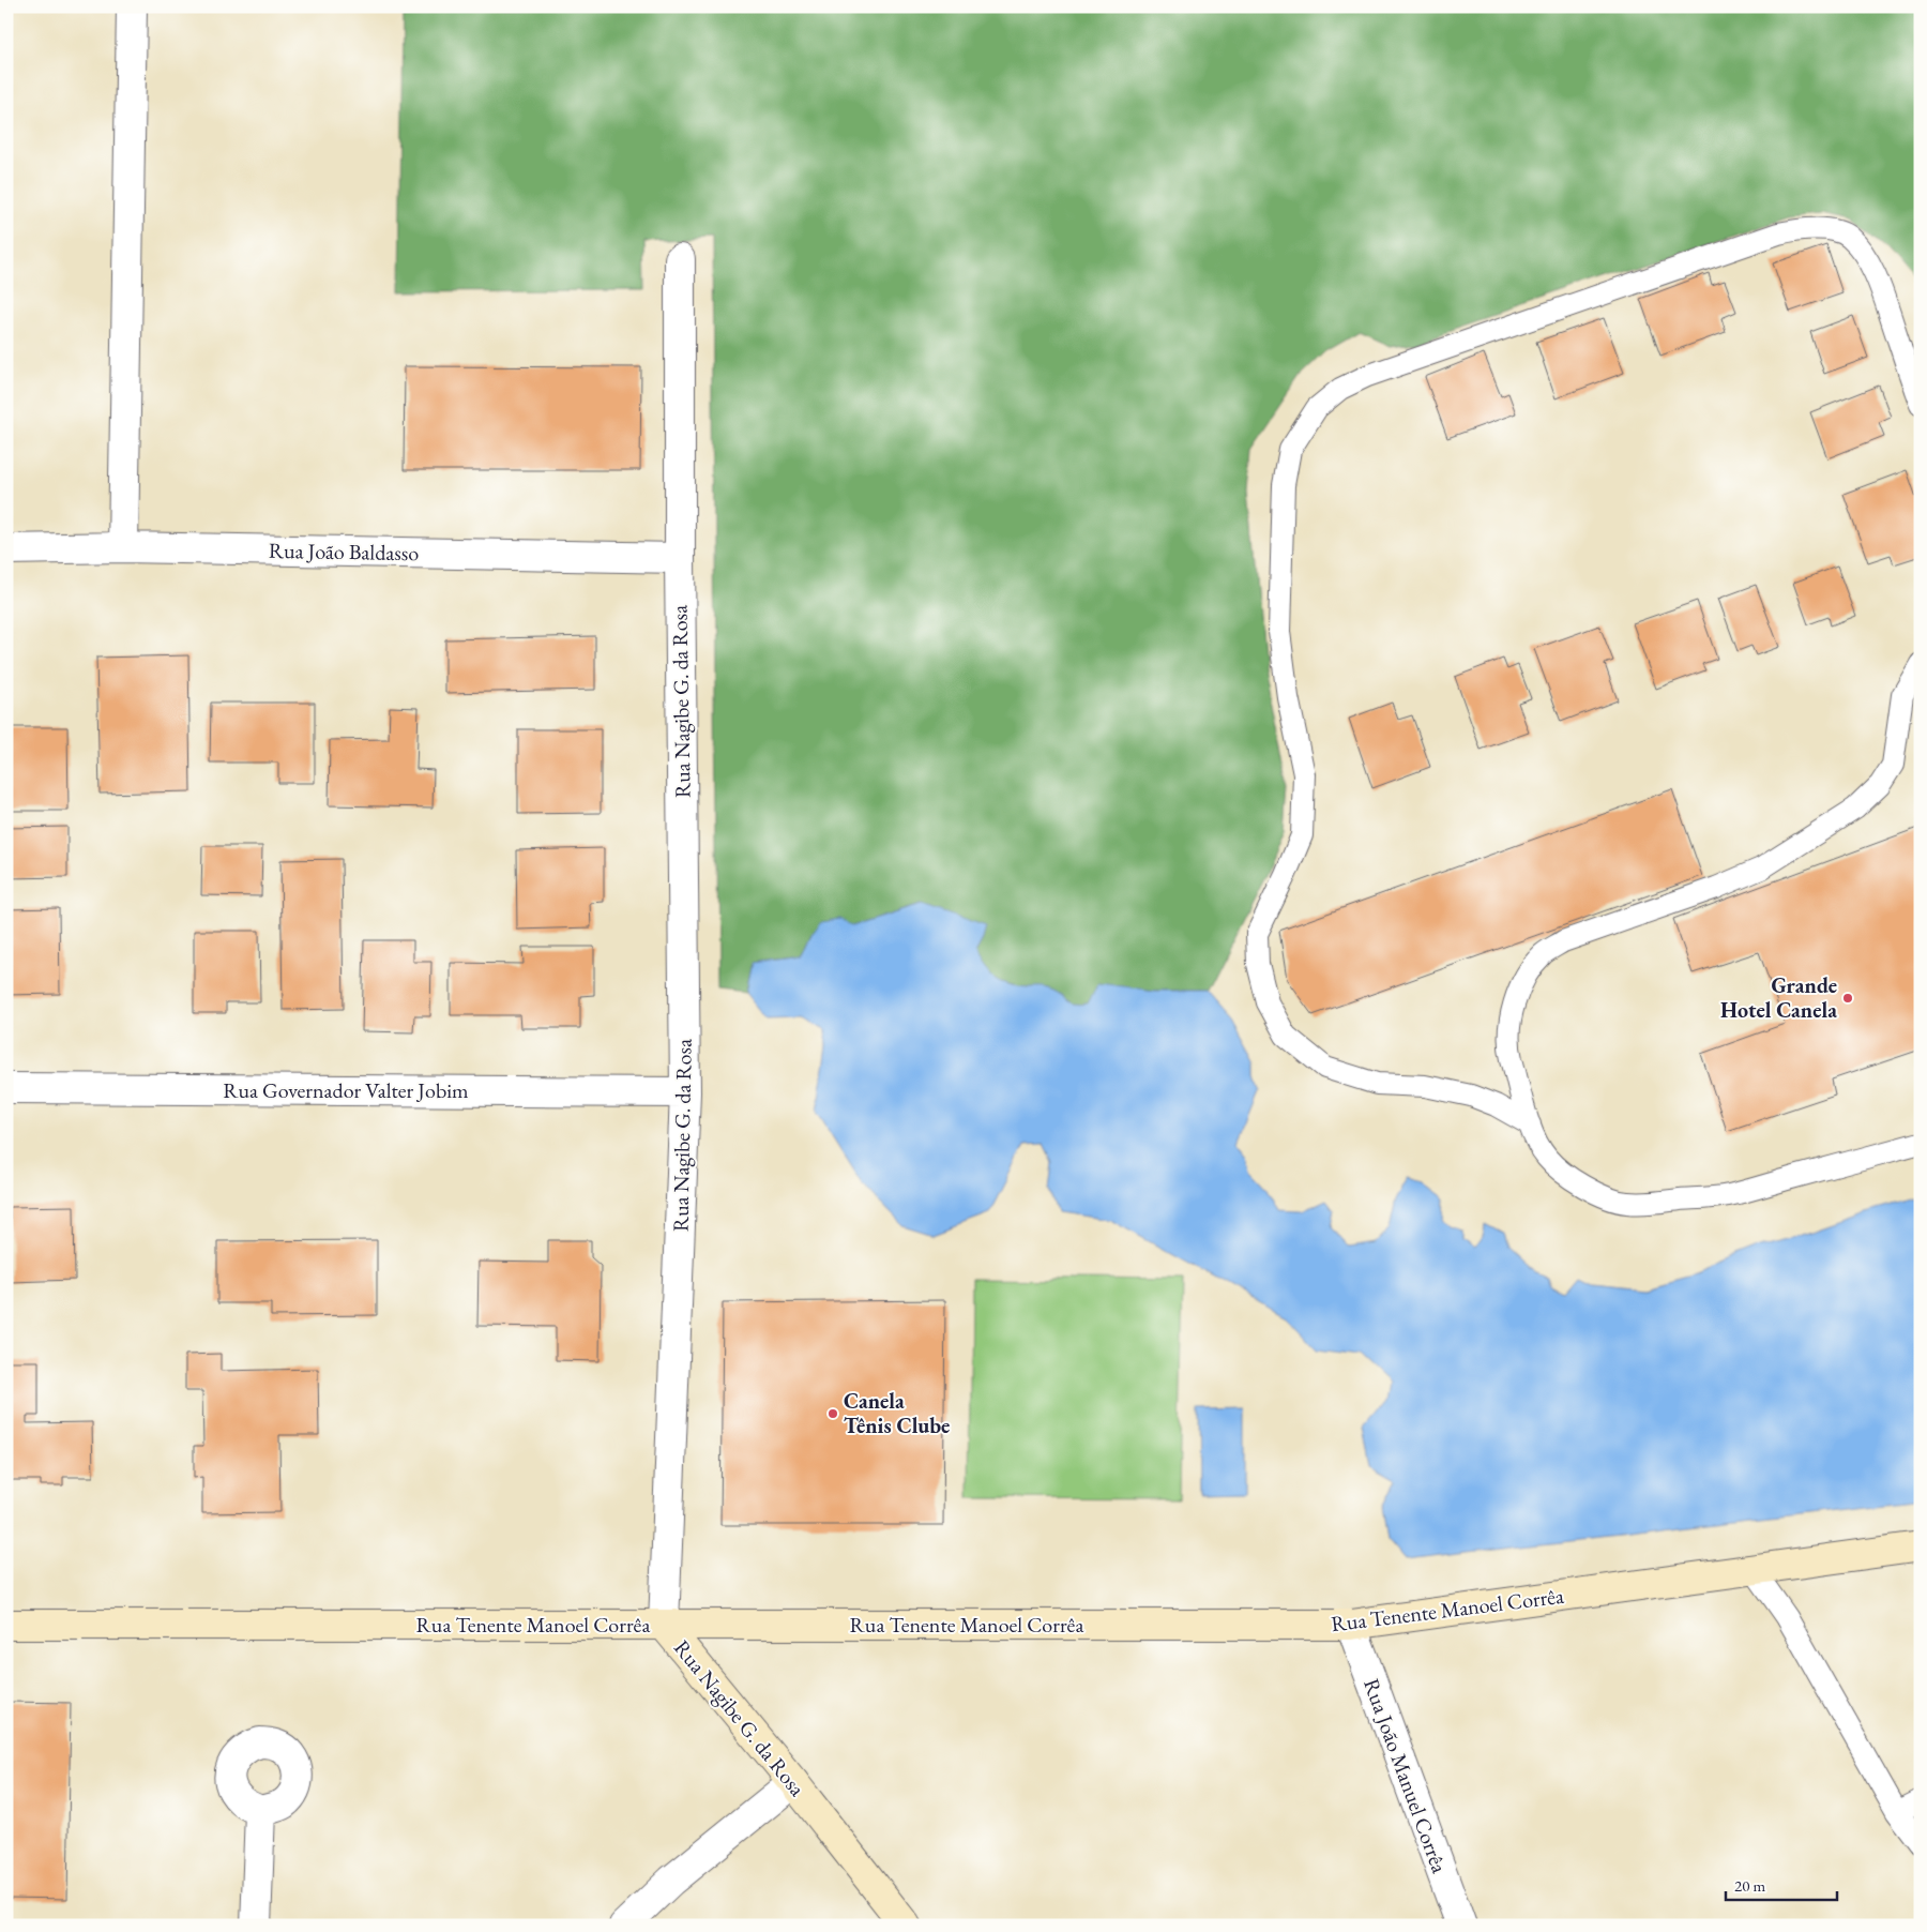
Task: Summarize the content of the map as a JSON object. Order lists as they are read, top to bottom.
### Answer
{
  "streets": {
    "street": [
      "Rua João Baldasso",
      "Rua Nagibe G. da Rosa",
      "Rua Governador Valter Jobim",
      "Rua Tenente Manoel Corrêa",
      "Rua João Manuel Corrêa"
    ]
  },
  "crossings": [
    ["Rua João Baldasso", "Rua Nagibe G. da Rosa"],
    ["Rua Nagibe G. da Rosa", "Rua Governador Valter Jobim"],
    ["Rua Nagibe G. da Rosa", "Rua Tenente Manoel Corrêa"],
    ["Rua Tenente Manoel Corrêa", "Rua João Manuel Corrêa"]
  ],
  "places": ["Grande Hotel Canela", "Canela Tênis Clube"],
  "scale_bar": "20 m"
}
